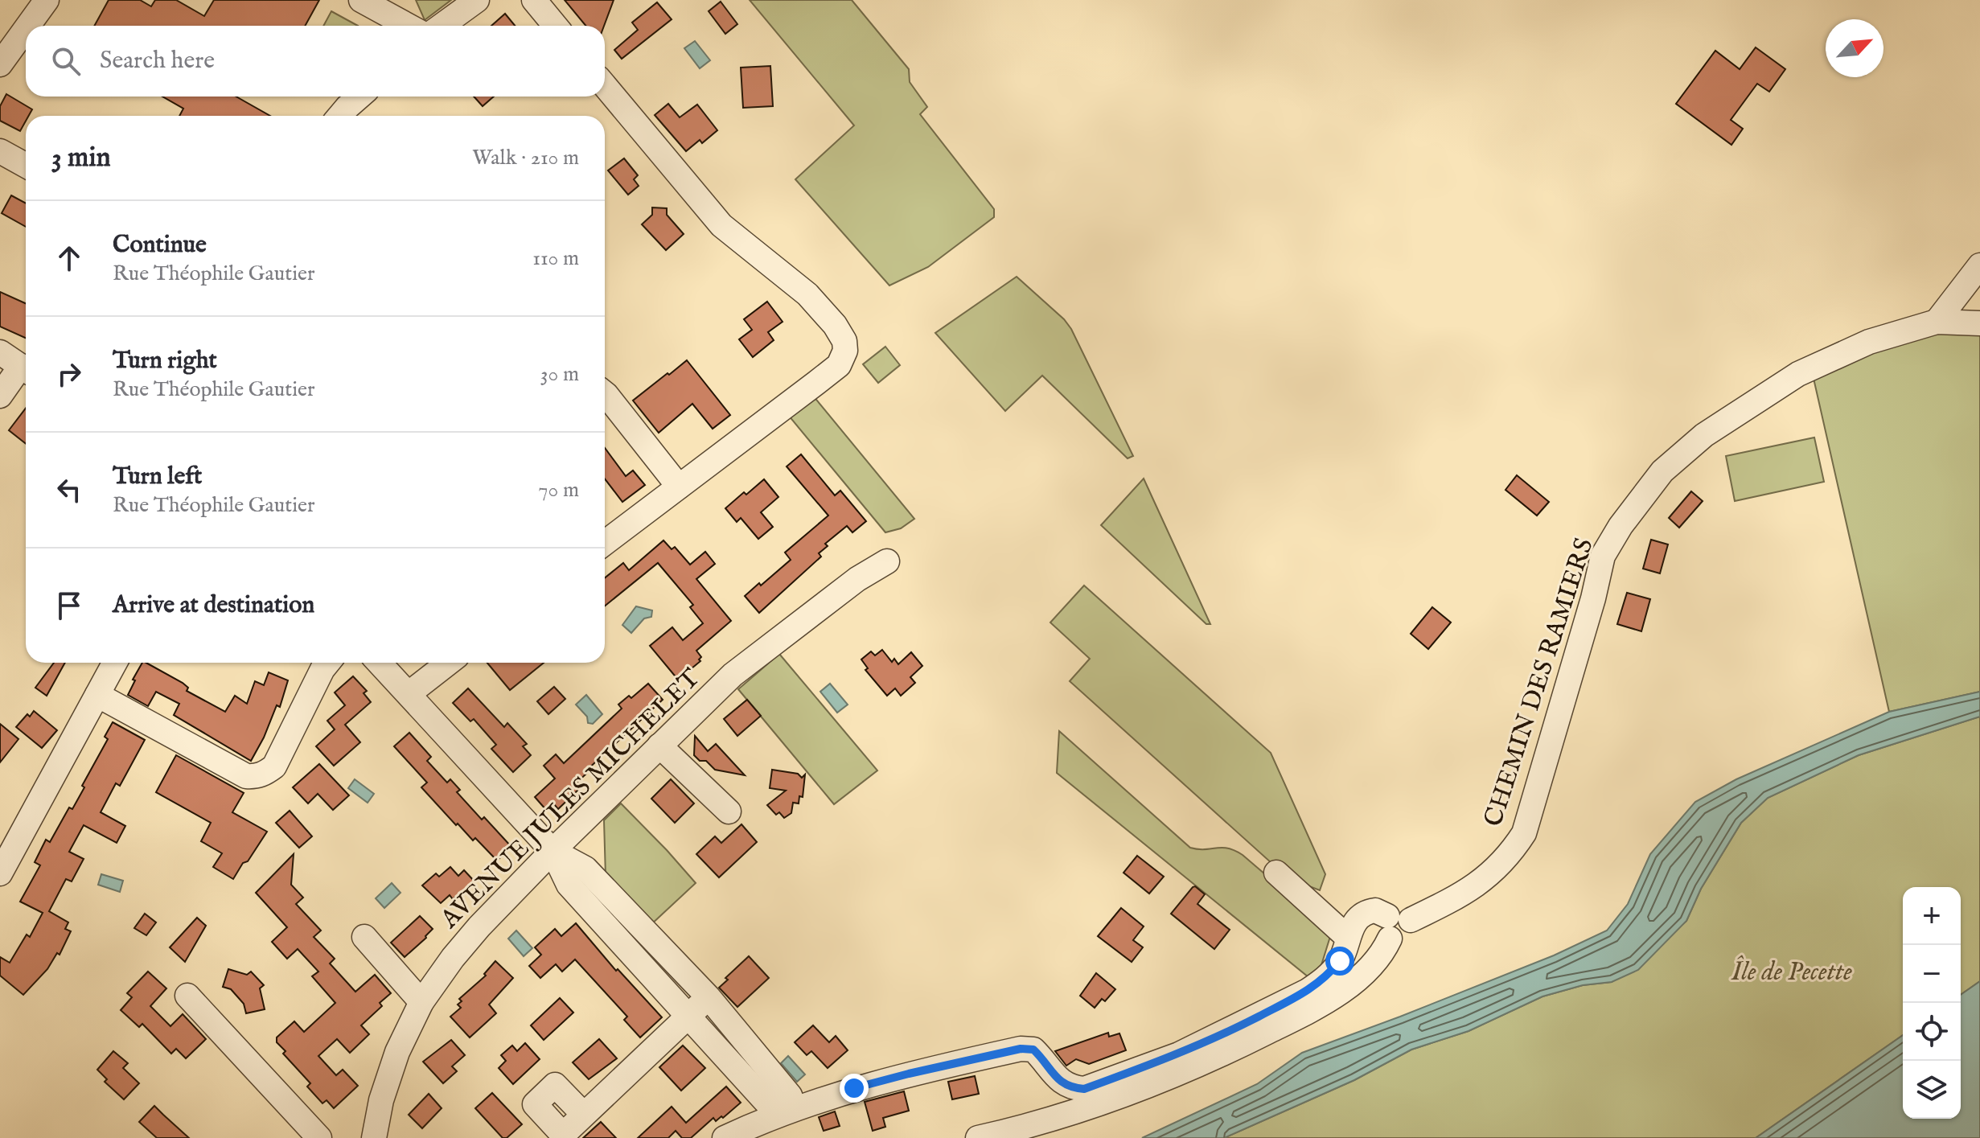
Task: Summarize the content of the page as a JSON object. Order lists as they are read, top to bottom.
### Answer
{
  "streets": {
    "street": ["CHEMIN DES RAMIERS", "AVENUE JULES MICHELET"]
  },
  "parks": ["Île de Pecette"],
  "north": "top right",
  "page": {
    "search": "Search here",
    "heading": ["3 min", "Walk · 210 m"],
    "list": [
      ["Continue", "Rue Théophile Gautier", "110 m"],
      ["Turn right", "Rue Théophile Gautier", "30 m"],
      ["Turn left", "Rue Théophile Gautier", "70 m"],
      "Arrive at destination"
    ],
    "map_buttons": ["+", "−"]
  }
}
